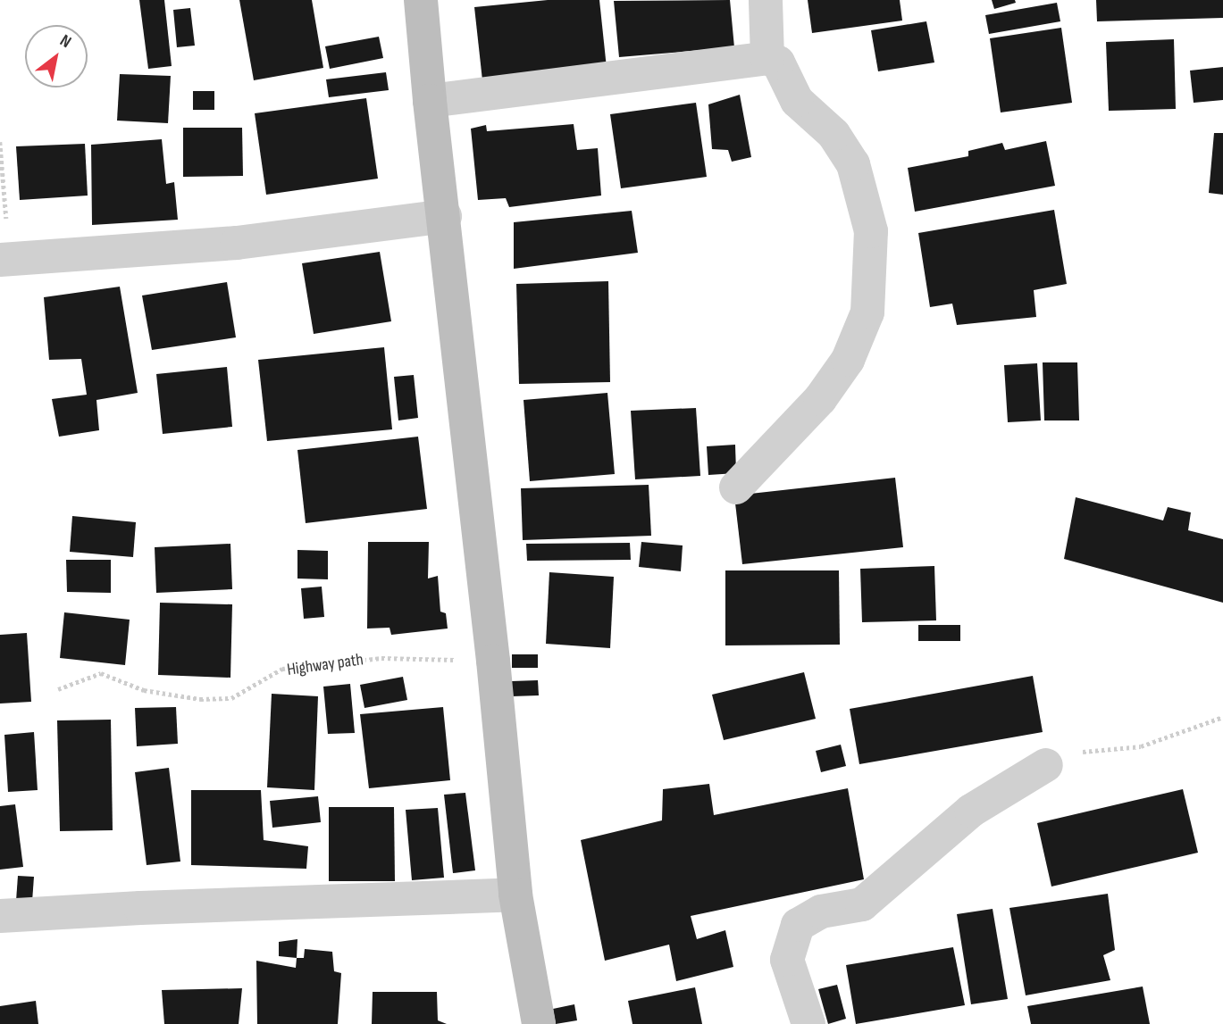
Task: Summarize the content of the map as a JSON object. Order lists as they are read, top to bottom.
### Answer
{
  "streets": {
    "path": ["Highway path"]
  },
  "north": "top right"
}
